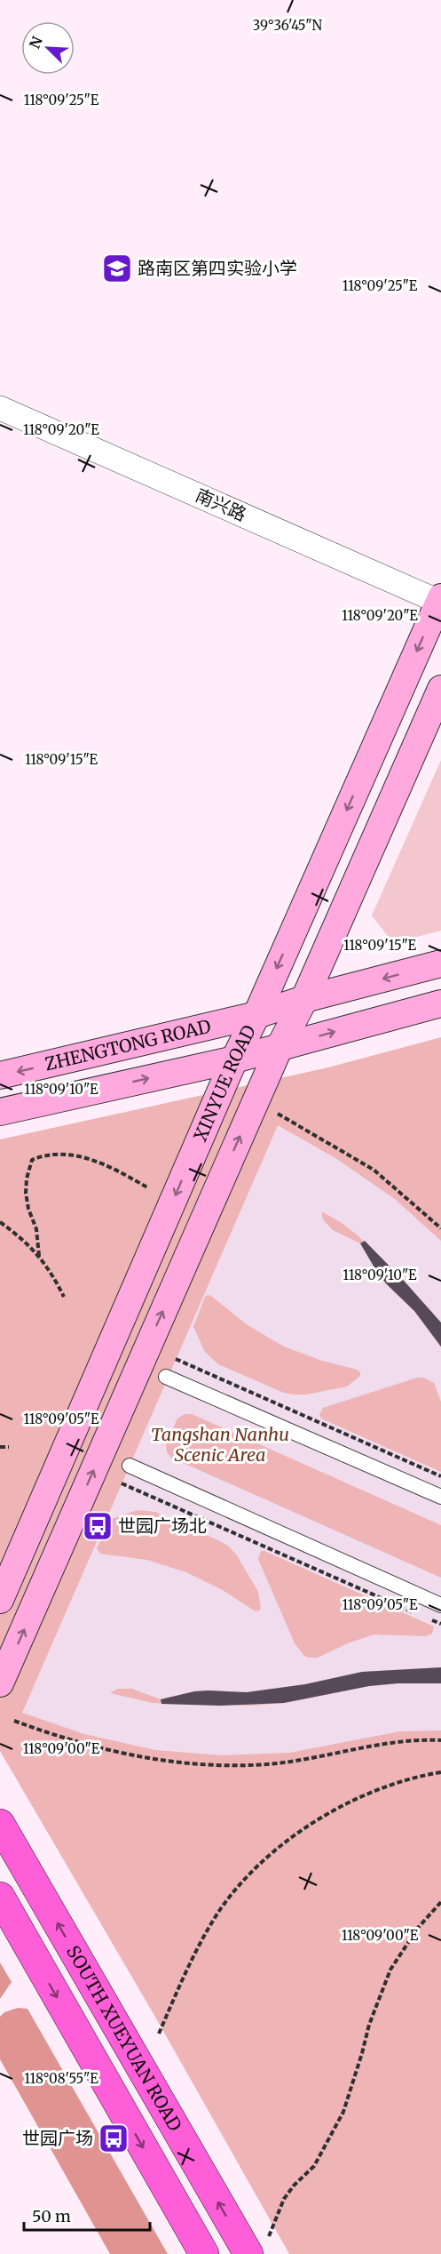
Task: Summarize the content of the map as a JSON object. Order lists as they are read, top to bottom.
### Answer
{
  "streets": {
    "main road": ["ZHENGTONG ROAD", "XINYUE ROAD", "SOUTH XUEYUAN ROAD"],
    "street": ["南兴路"]
  },
  "crossings": [
    ["南兴路", "XINYUE ROAD"],
    ["ZHENGTONG ROAD", "XINYUE ROAD"]
  ],
  "parks": ["Tangshan Nanhu Scenic Area"],
  "places": {
    "school or university": ["路南区第四实验小学"],
    "bus stop": ["世园广场北", "世园广场"]
  },
  "scale_bar": "50 m",
  "north": "top left",
  "coordinates": [
    "39°36'45\"N",
    "118°09'25\"E",
    "118°09'20\"E",
    "118°09'15\"E",
    "118°09'10\"E",
    "118°09'05\"E",
    "118°09'00\"E",
    "118°08'55\"E"
  ]
}
